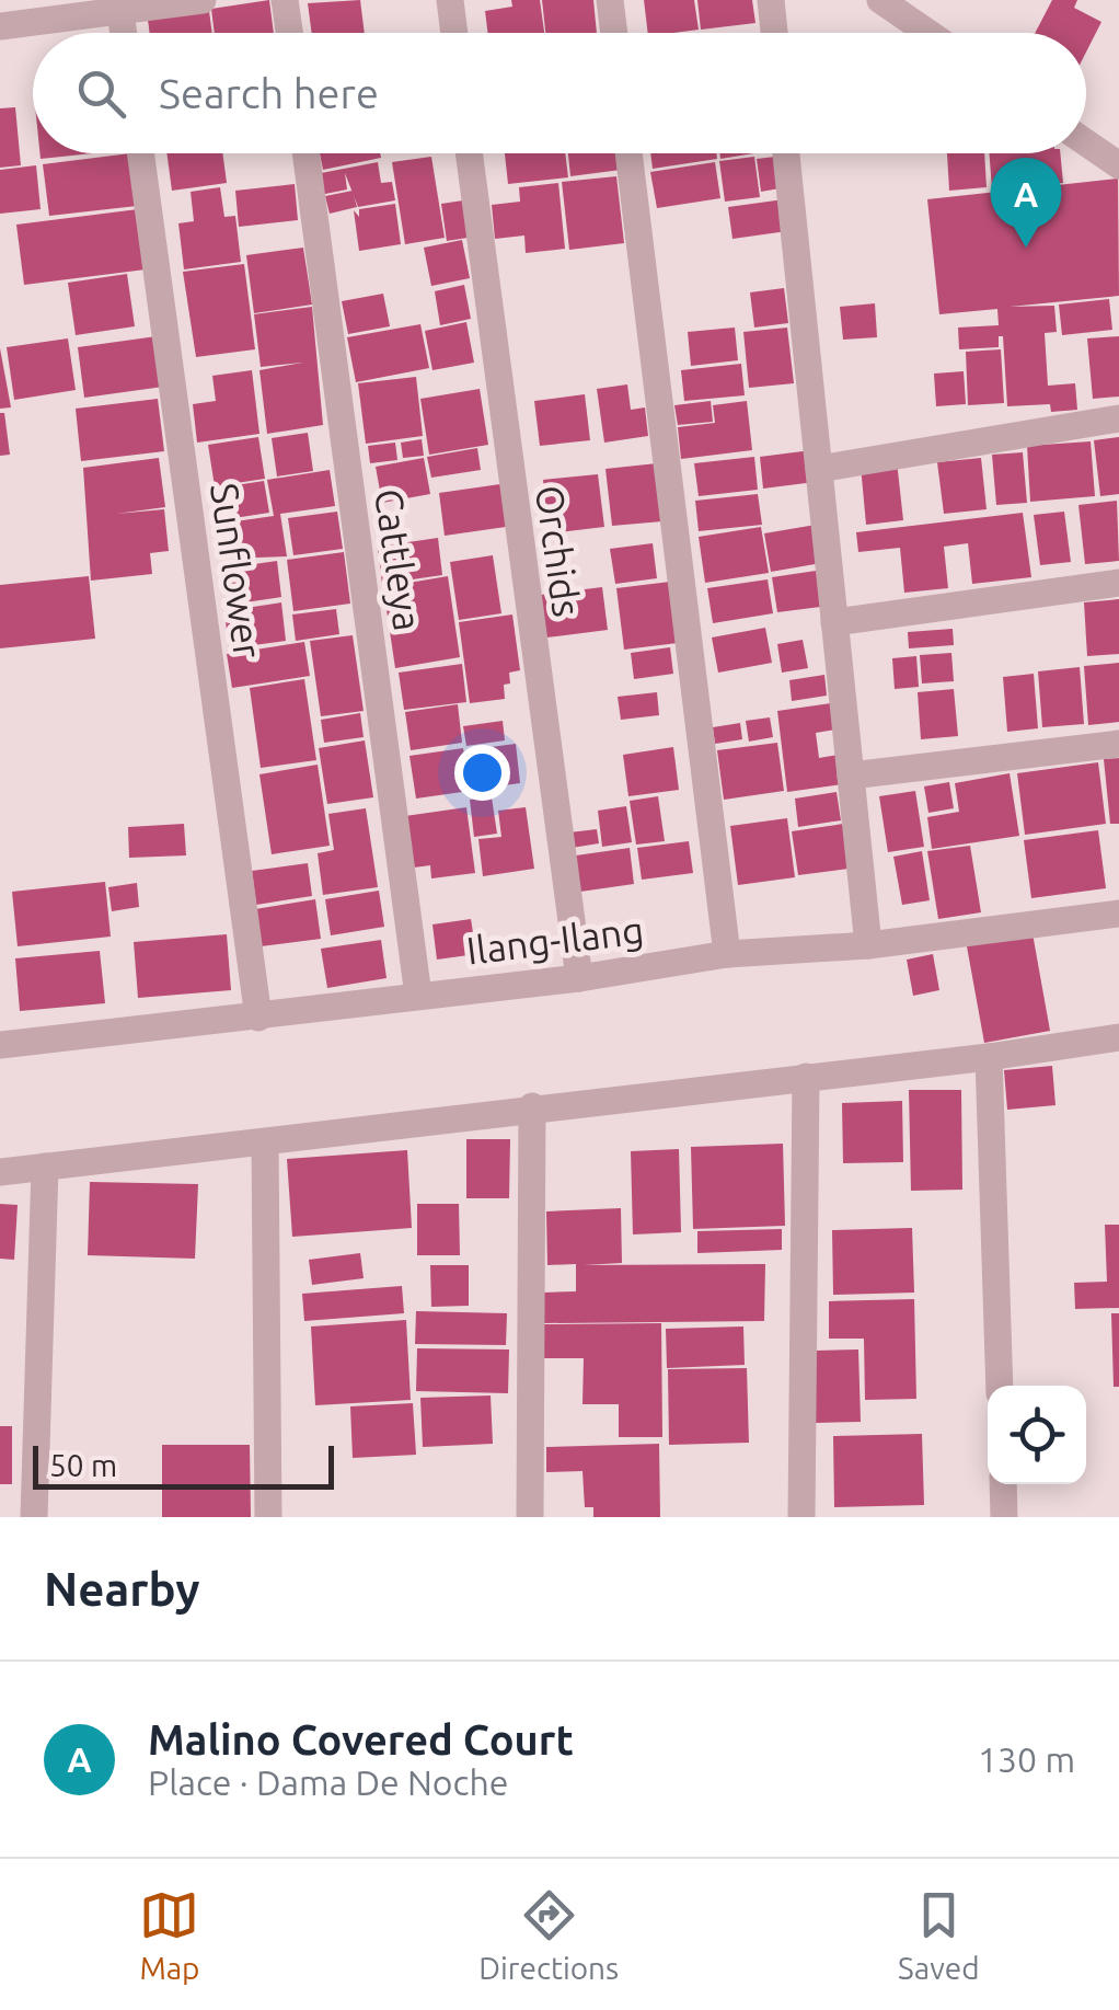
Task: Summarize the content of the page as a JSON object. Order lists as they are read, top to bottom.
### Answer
{
  "streets": {
    "street": [
      "Orchids",
      "Cattleya",
      "Sunflower",
      "Ilang-Ilang"
    ]
  },
  "crossings": [
    ["Orchids", "Ilang-Ilang"],
    ["Cattleya", "Ilang-Ilang"],
    ["Sunflower", "Ilang-Ilang"]
  ],
  "scale_bar": "50 m",
  "page": {
    "search": "Search here",
    "pins": "A",
    "scale": "50 m",
    "heading": "Nearby",
    "list": [
      {
        "mark": "A",
        "name": "Malino Covered Court",
        "note": "Place · Dama De Noche",
        "value": "130 m"
      }
    ],
    "nav": ["Map", "Directions", "Saved"]
  }
}
